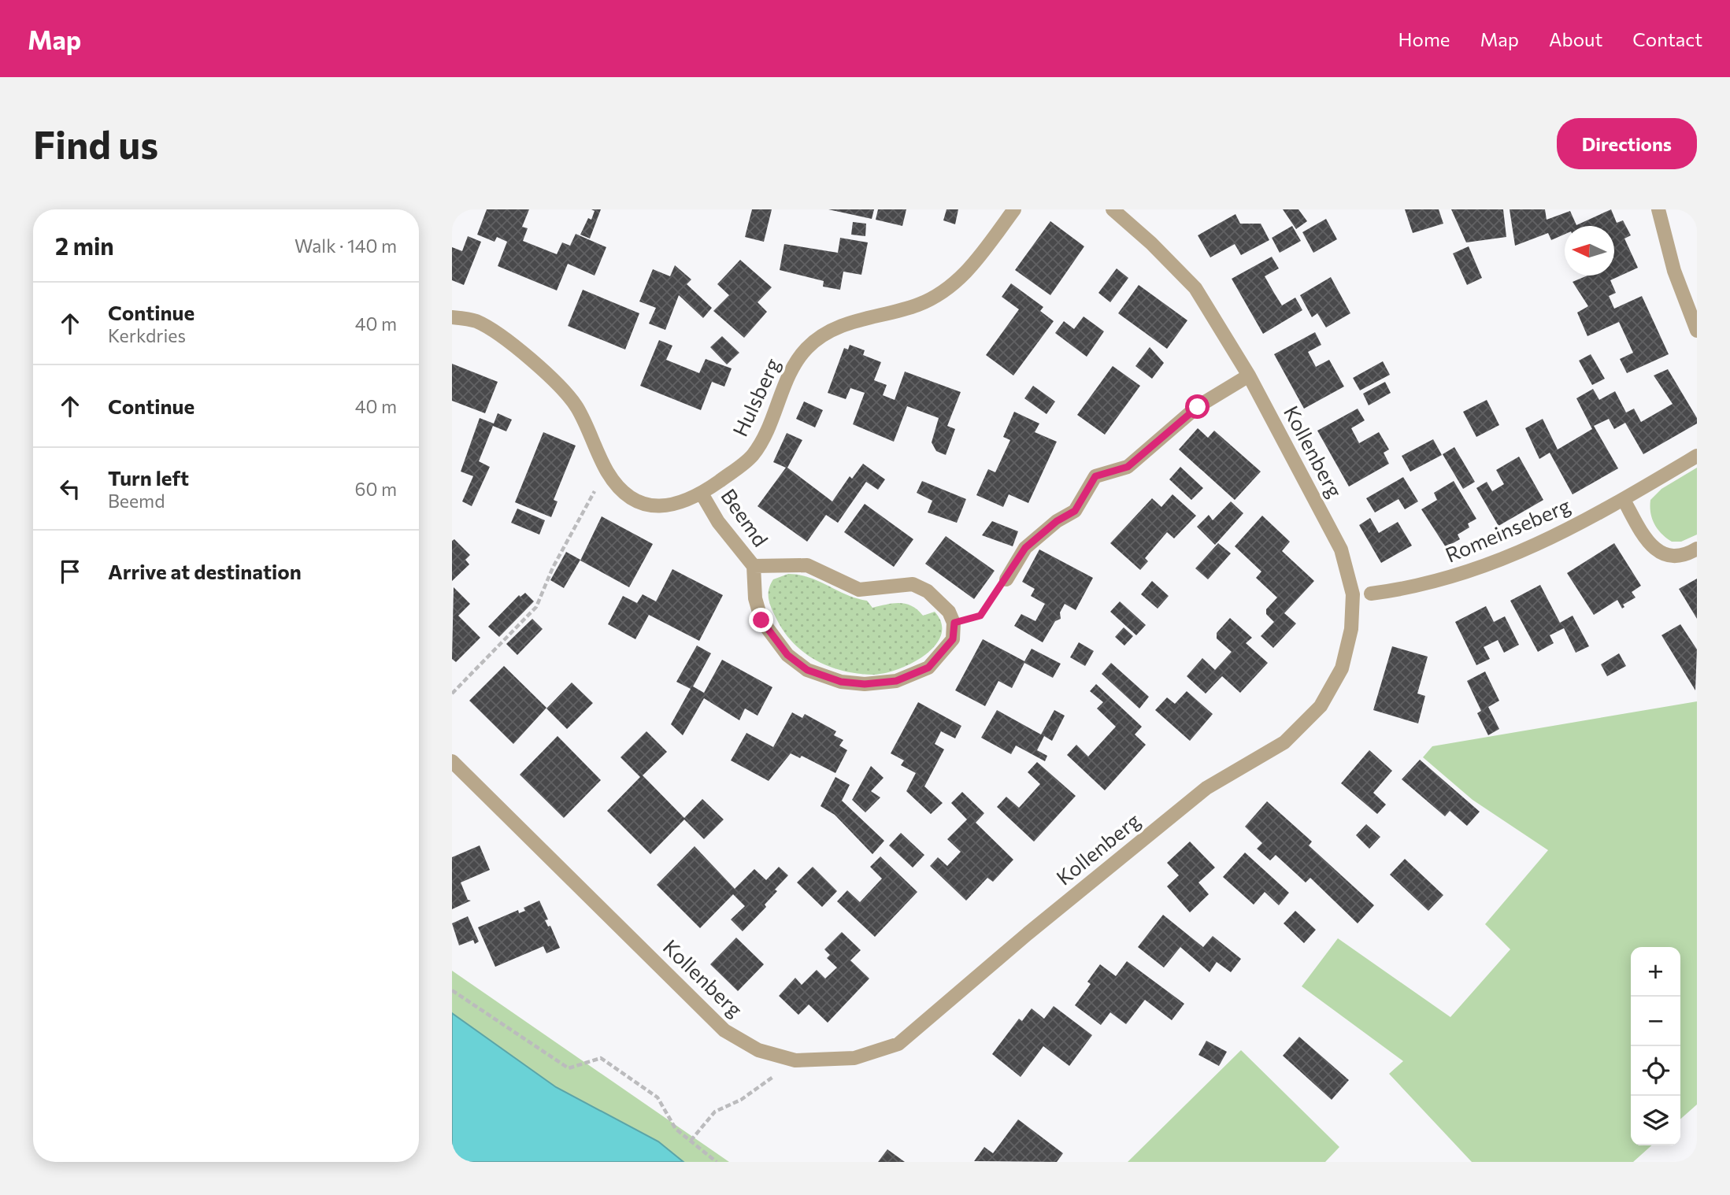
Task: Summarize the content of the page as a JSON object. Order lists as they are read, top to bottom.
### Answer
{
  "streets": {
    "street": [
      "Hulsberg",
      "Kollenberg",
      "Beemd",
      "Romeinseberg"
    ]
  },
  "crossings": [
    ["Hulsberg", "Beemd"]
  ],
  "north": "left",
  "page": {
    "header": "Map",
    "nav": [
      "Home",
      "Map",
      "About",
      "Contact"
    ],
    "buttons": "Directions",
    "title": "Find us",
    "heading": ["2 min", "Walk · 140 m"],
    "list": [
      ["Continue", "Kerkdries", "40 m"],
      ["Continue", "40 m"],
      ["Turn left", "Beemd", "60 m"],
      "Arrive at destination"
    ],
    "map_buttons": ["+", "−"]
  }
}
